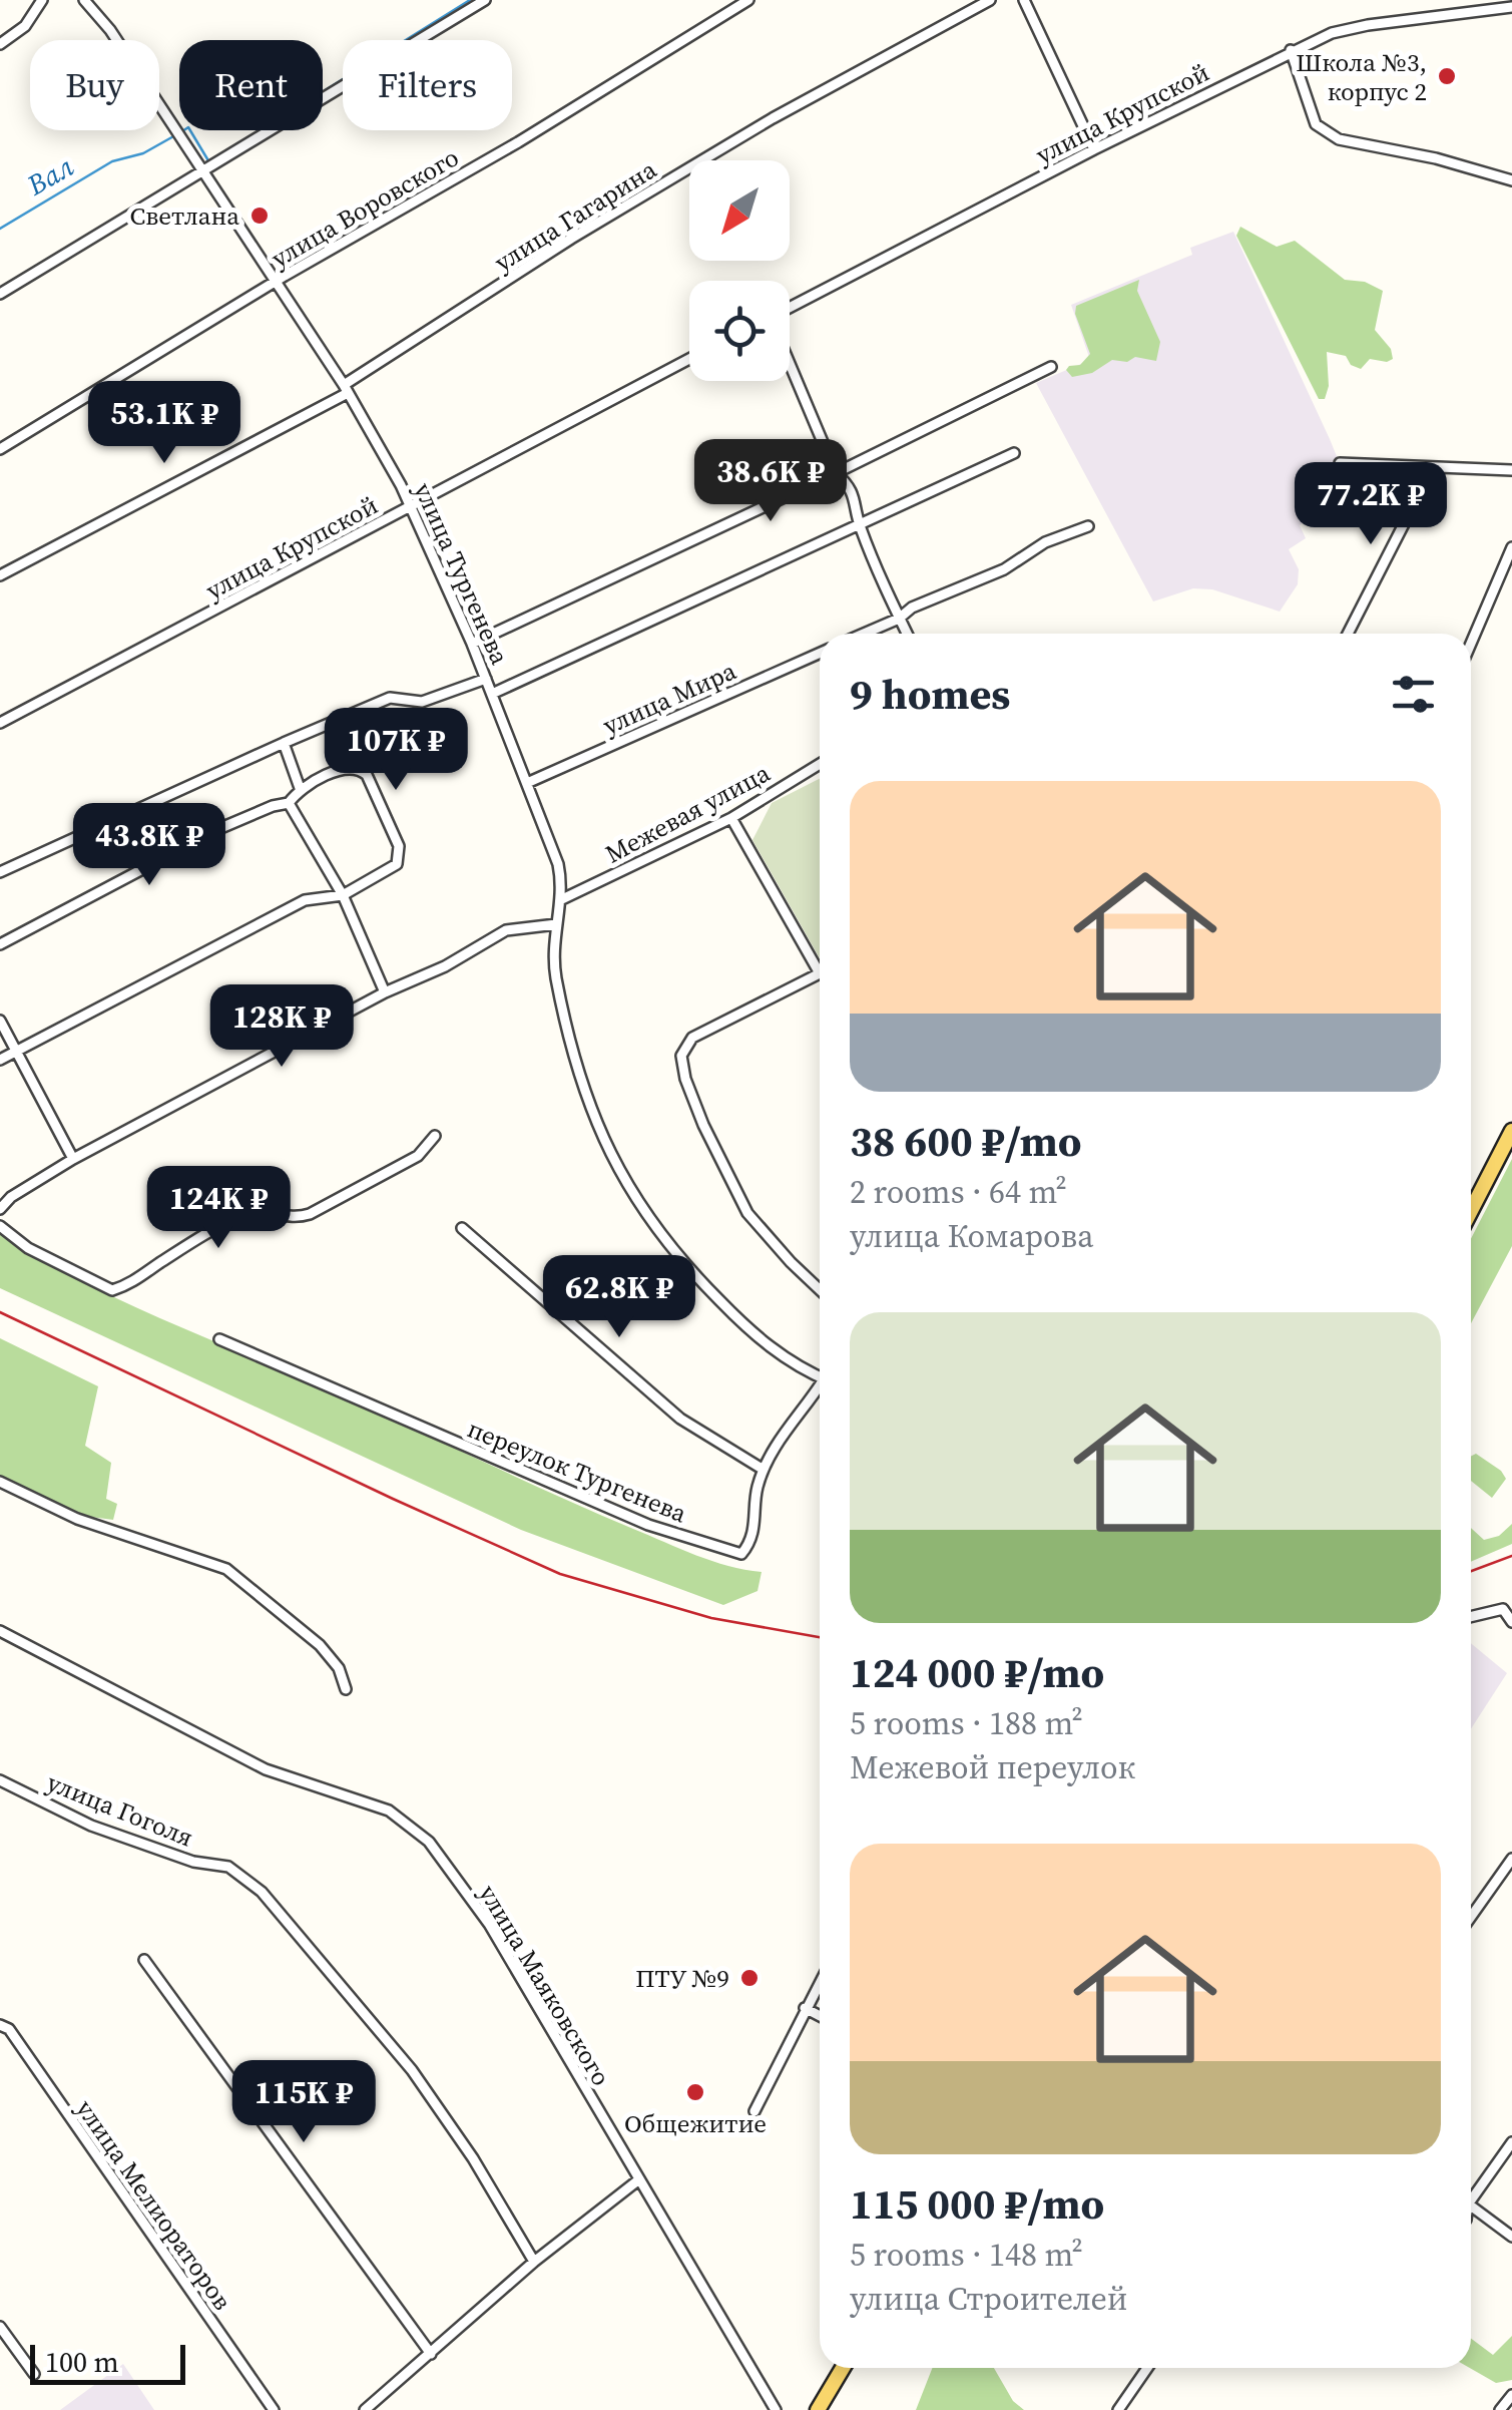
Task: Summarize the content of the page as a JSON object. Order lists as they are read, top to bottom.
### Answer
{
  "streets": {
    "street": [
      "улица Крупской",
      "улица Воровского",
      "улица Гагарина",
      "улица Тургенева",
      "улица Мира",
      "Межевая улица",
      "переулок Тургенева",
      "улица Гоголя",
      "улица Маяковского",
      "улица Мелиораторов"
    ]
  },
  "crossings": [
    ["улица Крупской", "улица Тургенева"],
    ["улица Воровского", "улица Тургенева"],
    ["улица Гагарина", "улица Тургенева"],
    ["улица Тургенева", "улица Мира"],
    ["улица Тургенева", "Межевая улица"]
  ],
  "water": ["Вал"],
  "places": [
    "Школа №3, корпус 2",
    "Светлана",
    "ПТУ №9",
    "Общежитие"
  ],
  "scale_bar": "100 m",
  "north": "bottom left",
  "page": {
    "chip": ["Buy", "Rent", "Filters"],
    "price": [
      "53.1K ₽",
      "38.6K ₽",
      "77.2K ₽",
      "107K ₽",
      "43.8K ₽",
      "128K ₽",
      "124K ₽",
      "62.8K ₽",
      "115K ₽"
    ],
    "heading": "9 homes",
    "list": [
      {
        "name": "38 600 ₽/mo",
        "note": "2 rooms · 64 m² · улица Комарова"
      },
      {
        "name": "124 000 ₽/mo",
        "note": "5 rooms · 188 m² · Межевой переулок"
      },
      {
        "name": "115 000 ₽/mo",
        "note": "5 rooms · 148 m² · улица Строителей"
      }
    ],
    "scale": "100 m"
  }
}
